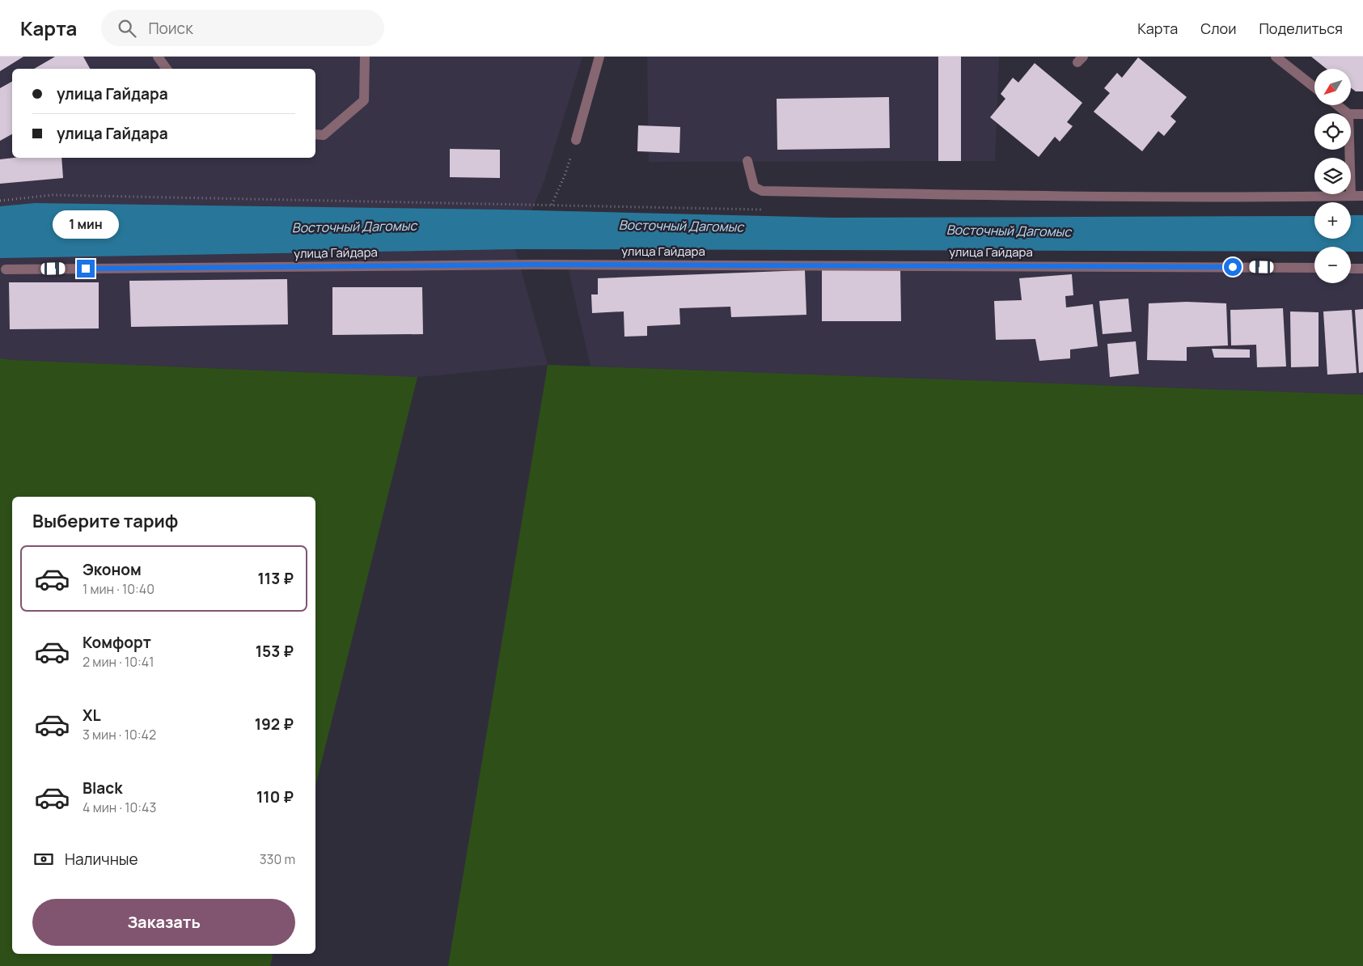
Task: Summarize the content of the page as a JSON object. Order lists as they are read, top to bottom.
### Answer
{
  "streets": {
    "street": ["улица Гайдара"]
  },
  "water": ["Восточный Дагомыс"],
  "north": "bottom left",
  "page": {
    "header": "Карта",
    "search": "Поиск",
    "nav": ["Карта", "Слои", "Поделиться"],
    "map_buttons": ["+", "−"],
    "banner": ["улица Гайдара", "улица Гайдара"],
    "bubble": "1 мин",
    "heading": "Выберите тариф",
    "list": [
      {
        "name": "Эконом",
        "note": "1 мин · 10:40",
        "value": "113 ₽"
      },
      {
        "name": "Комфорт",
        "note": "2 мин · 10:41",
        "value": "153 ₽"
      },
      {
        "name": "XL",
        "note": "3 мин · 10:42",
        "value": "192 ₽"
      },
      {
        "name": "Black",
        "note": "4 мин · 10:43",
        "value": "110 ₽"
      }
    ],
    "pay": ["Наличные", "330 m"],
    "buttons": "Заказать"
  }
}
